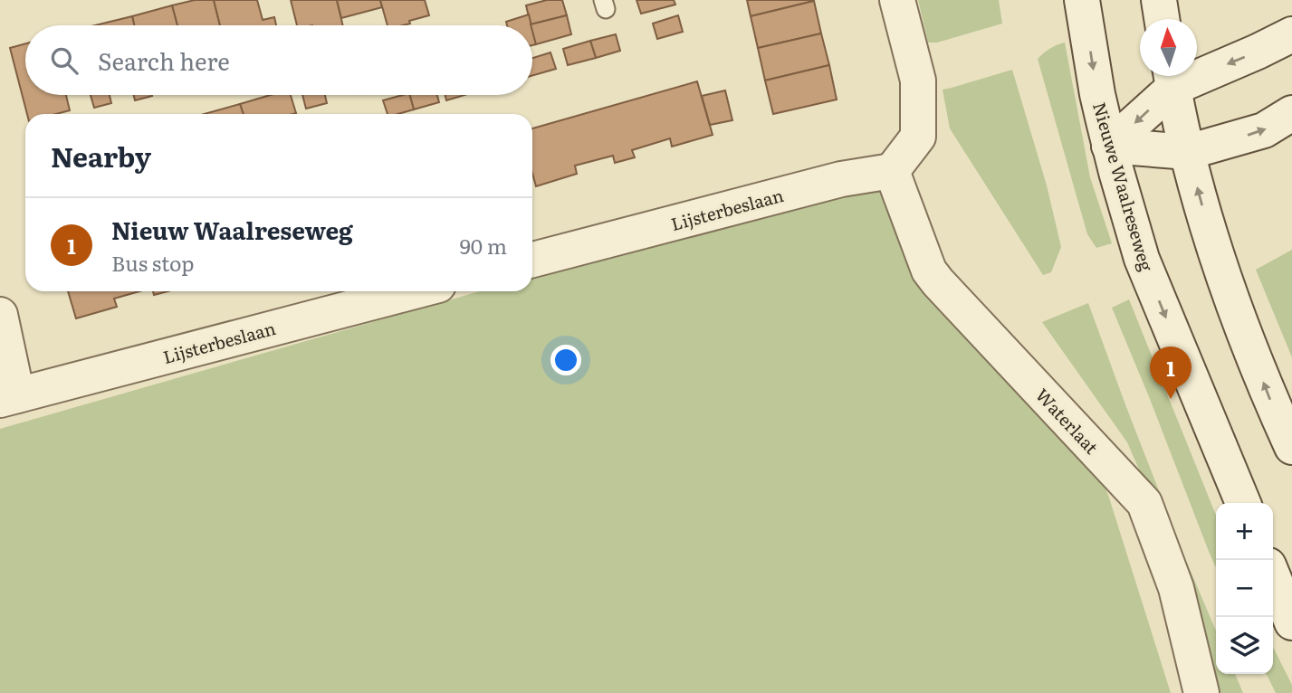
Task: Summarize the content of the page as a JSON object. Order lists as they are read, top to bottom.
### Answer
{
  "streets": {
    "street": ["Nieuwe Waalreseweg", "Lijsterbeslaan", "Waterlaat"]
  },
  "crossings": [
    ["Lijsterbeslaan", "Waterlaat"]
  ],
  "north": "top",
  "page": {
    "search": "Search here",
    "heading": "Nearby",
    "list": [
      {
        "mark": "1",
        "name": "Nieuw Waalreseweg",
        "note": "Bus stop",
        "value": "90 m"
      }
    ],
    "pins": "1",
    "map_buttons": ["+", "−"]
  }
}
